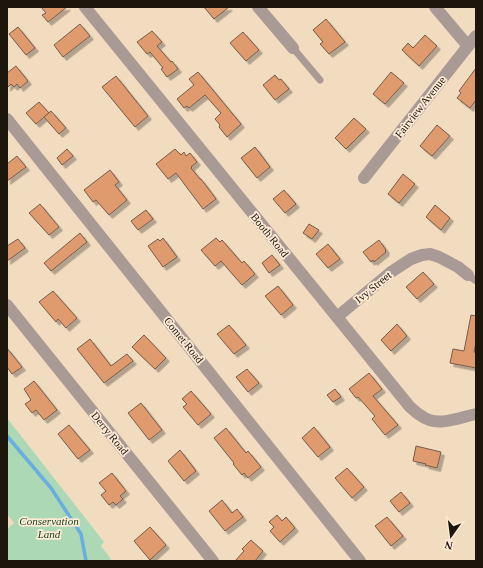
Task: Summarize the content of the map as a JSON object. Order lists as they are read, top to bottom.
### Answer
{
  "streets": {
    "street": [
      "Fairview Avenue",
      "Booth Road",
      "Ivy Street",
      "Comet Road",
      "Derry Road"
    ]
  },
  "crossings": [
    ["Booth Road", "Ivy Street"]
  ],
  "parks": ["Conservation Land"],
  "north": "bottom"
}
